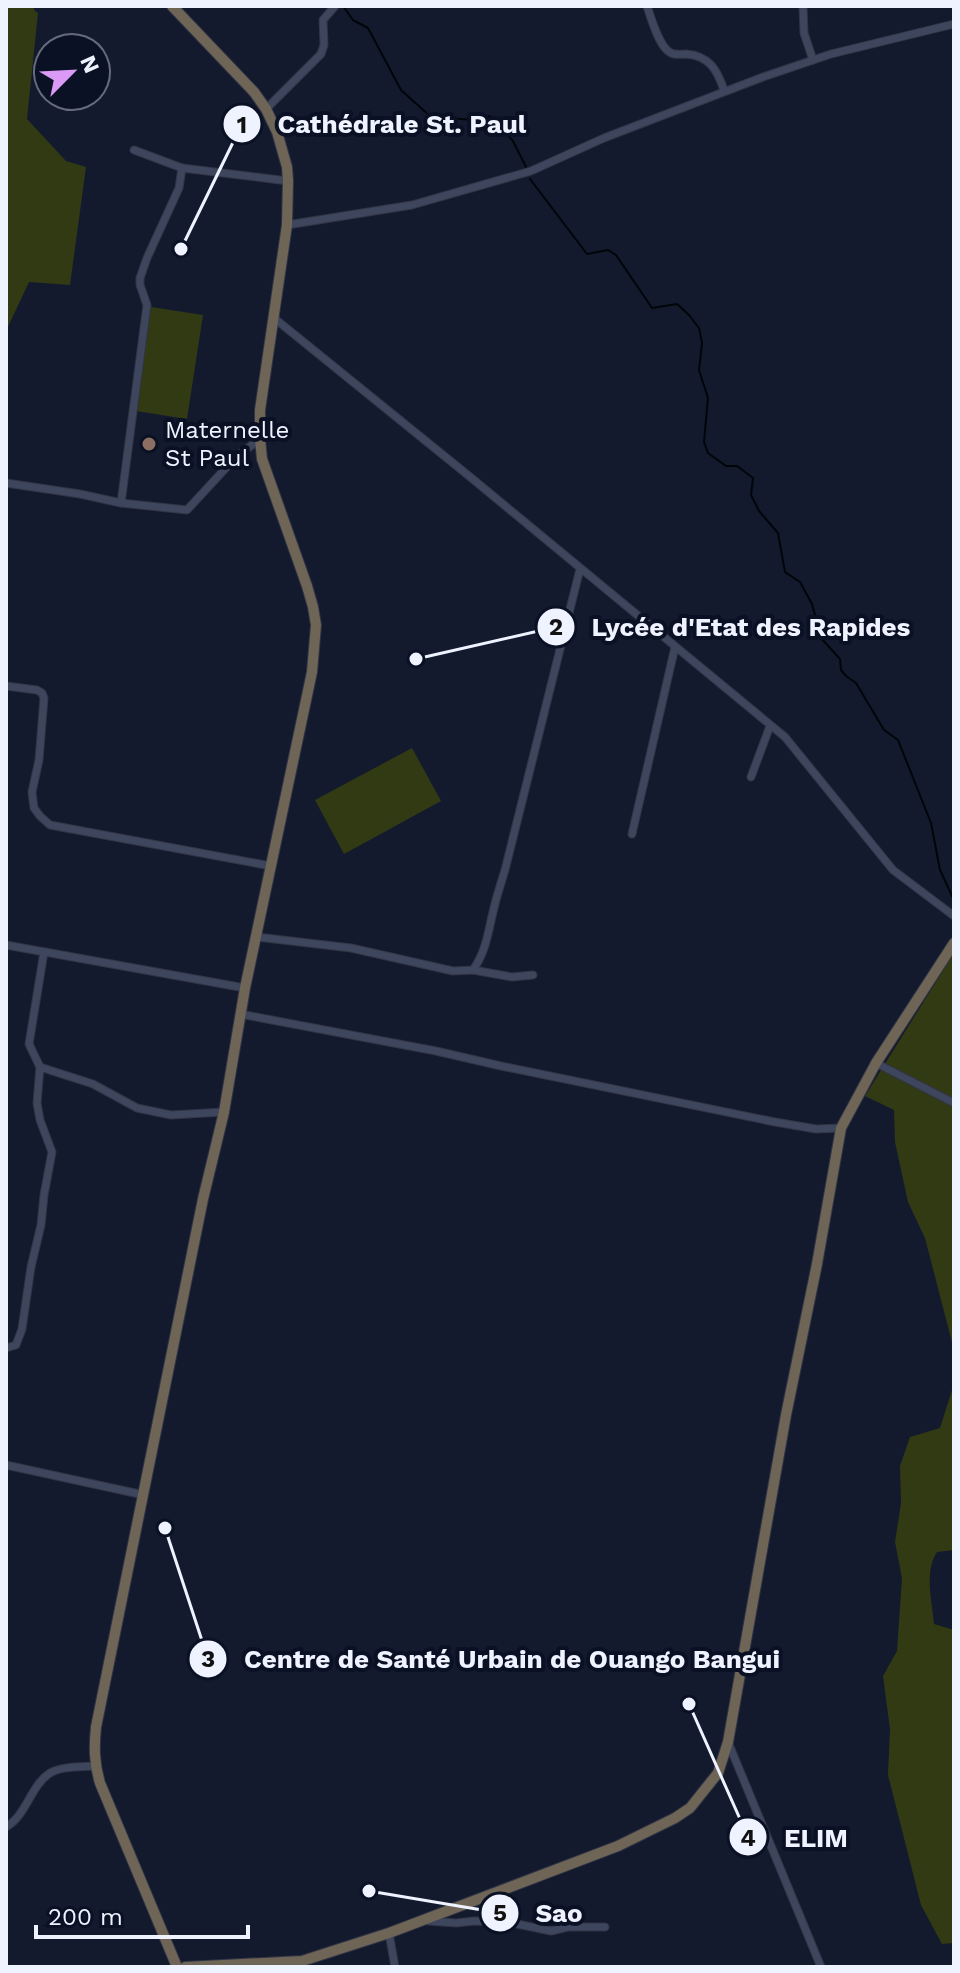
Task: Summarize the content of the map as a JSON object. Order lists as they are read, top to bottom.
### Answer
{
  "places": [
    "Cathédrale St. Paul",
    "Maternelle St Paul",
    "Lycée d'Etat des Rapides",
    "Centre de Santé Urbain de Ouango Bangui",
    "ELIM",
    "Sao"
  ],
  "scale_bar": "200 m",
  "north": "top right"
}
